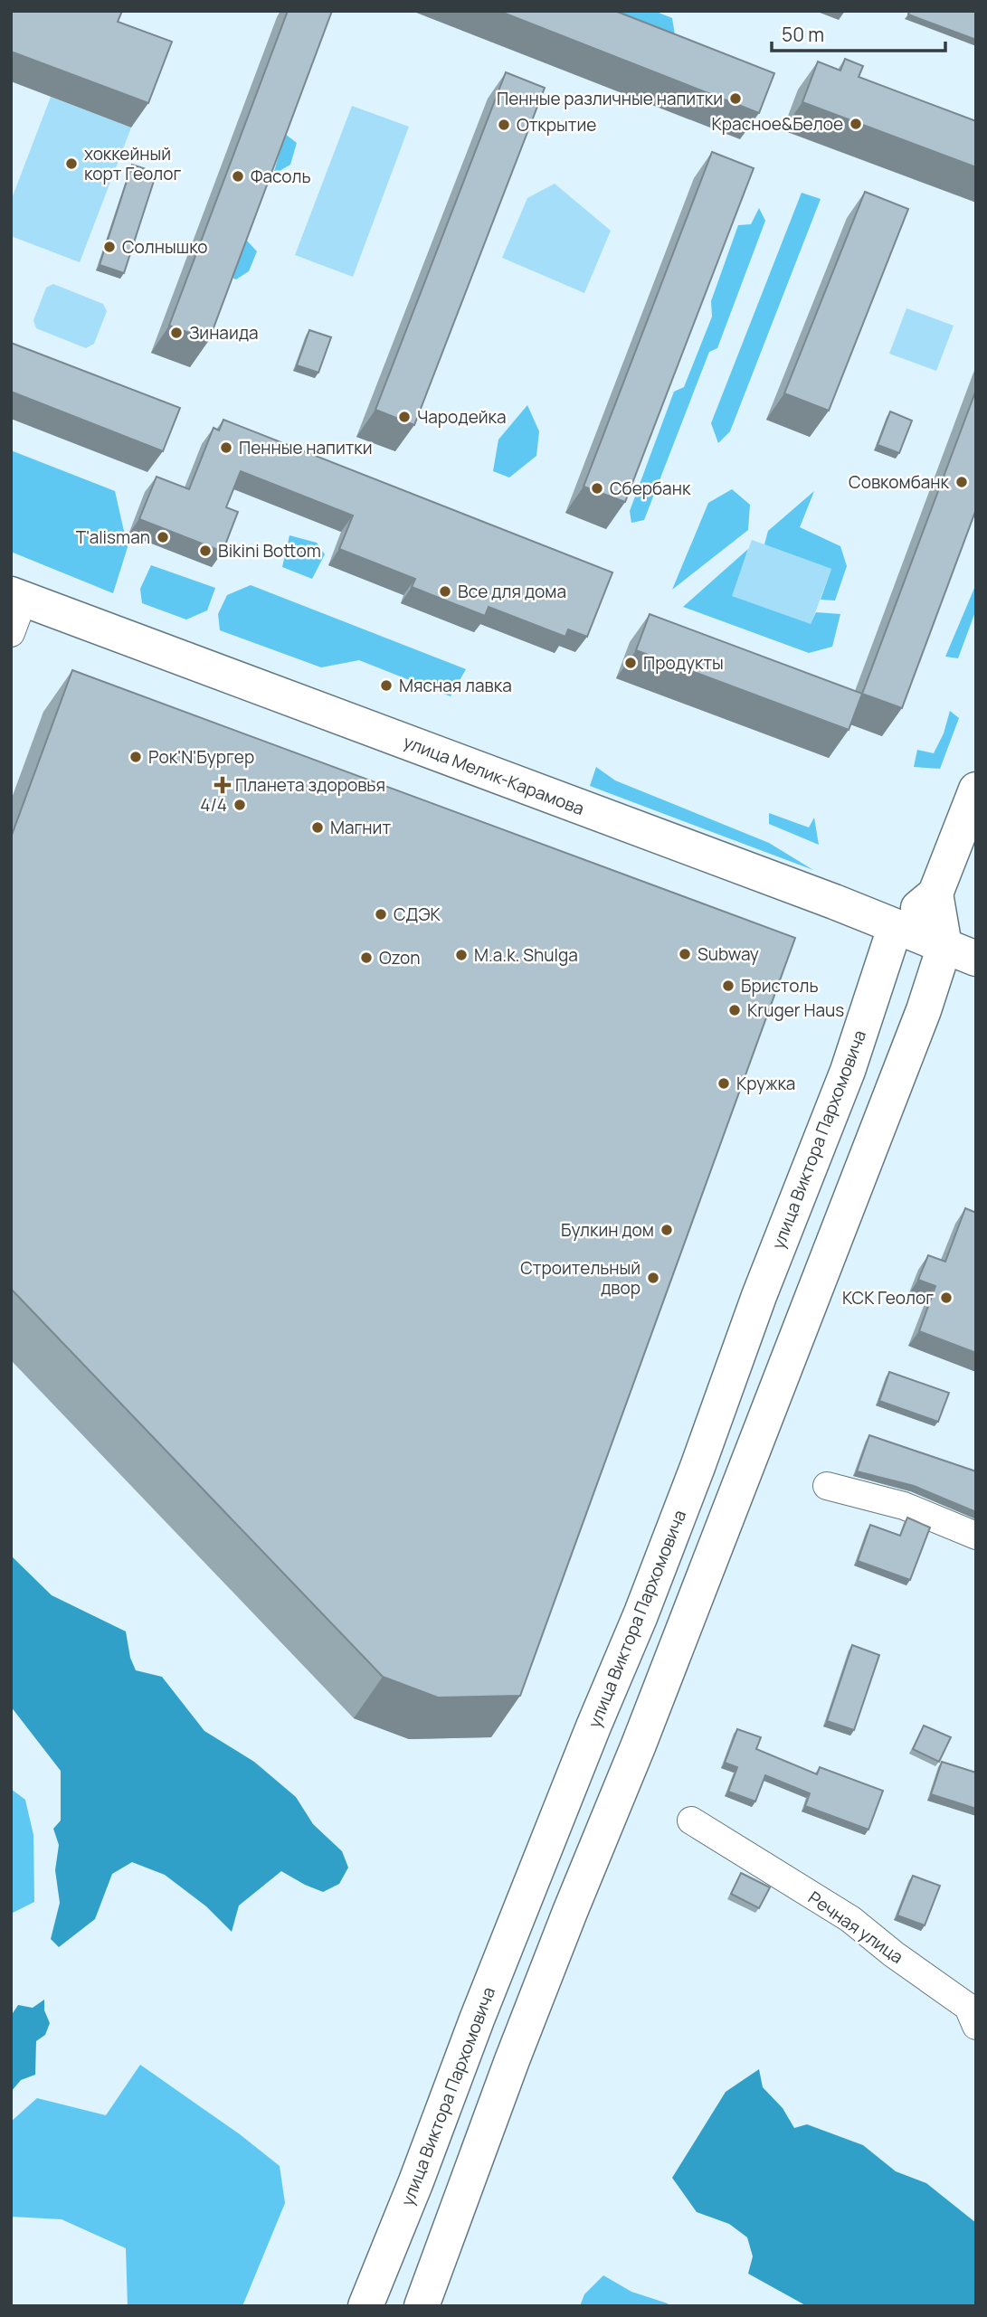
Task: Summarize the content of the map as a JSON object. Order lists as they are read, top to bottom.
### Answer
{
  "streets": {
    "main road": ["улица Мелик-Карамова", "улица Виктора Пархомовича"],
    "street": ["Речная улица"]
  },
  "crossings": [
    ["улица Мелик-Карамова", "улица Виктора Пархомовича"]
  ],
  "places": {
    "other": [
      "Пенные различные напитки",
      "Красное&Белое",
      "Открытие",
      "хоккейный корт Геолог",
      "Фасоль",
      "Солнышко",
      "Зинаида",
      "Чародейка",
      "Пенные напитки",
      "Совкомбанк",
      "Сбербанк",
      "T'alisman",
      "Bikini Bottom",
      "Все для дома",
      "Продукты",
      "Мясная лавка",
      "Рок'N'Бургер",
      "4/4",
      "Магнит",
      "СДЭК",
      "Subway",
      "М.a.k. Shulga",
      "Ozon",
      "Бристоль",
      "Kruger Haus",
      "Кружка",
      "Булкин дом",
      "Строительный двор",
      "КСК Геолог"
    ],
    "health": ["Планета здоровья"]
  },
  "scale_bar": "50 m"
}
